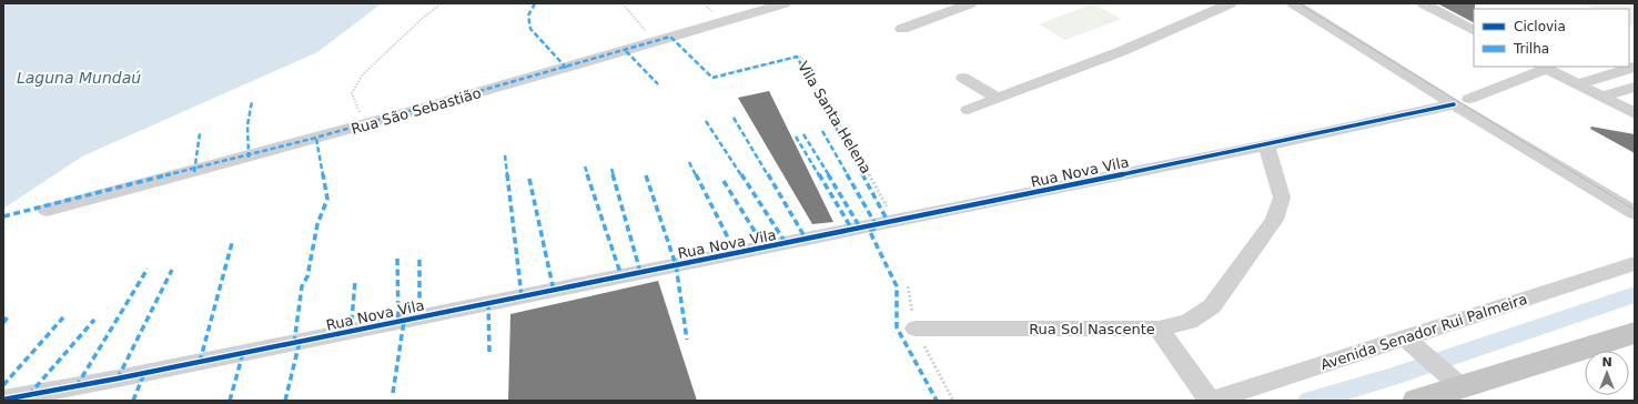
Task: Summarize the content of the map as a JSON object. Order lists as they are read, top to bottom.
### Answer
{
  "streets": {
    "street": [
      "Rua São Sebastião",
      "Rua Nova Vila",
      "Rua Sol Nascente",
      "Avenida Senador Rui Palmeira"
    ],
    "path": ["Vila Santa Helena"]
  },
  "crossings": [
    ["Vila Santa Helena", "Rua Nova Vila"],
    ["Rua Nova Vila", "Rua Sol Nascente"]
  ],
  "water": ["Laguna Mundaú"],
  "legend": ["Ciclovia", "Trilha"],
  "north": "top"
}
